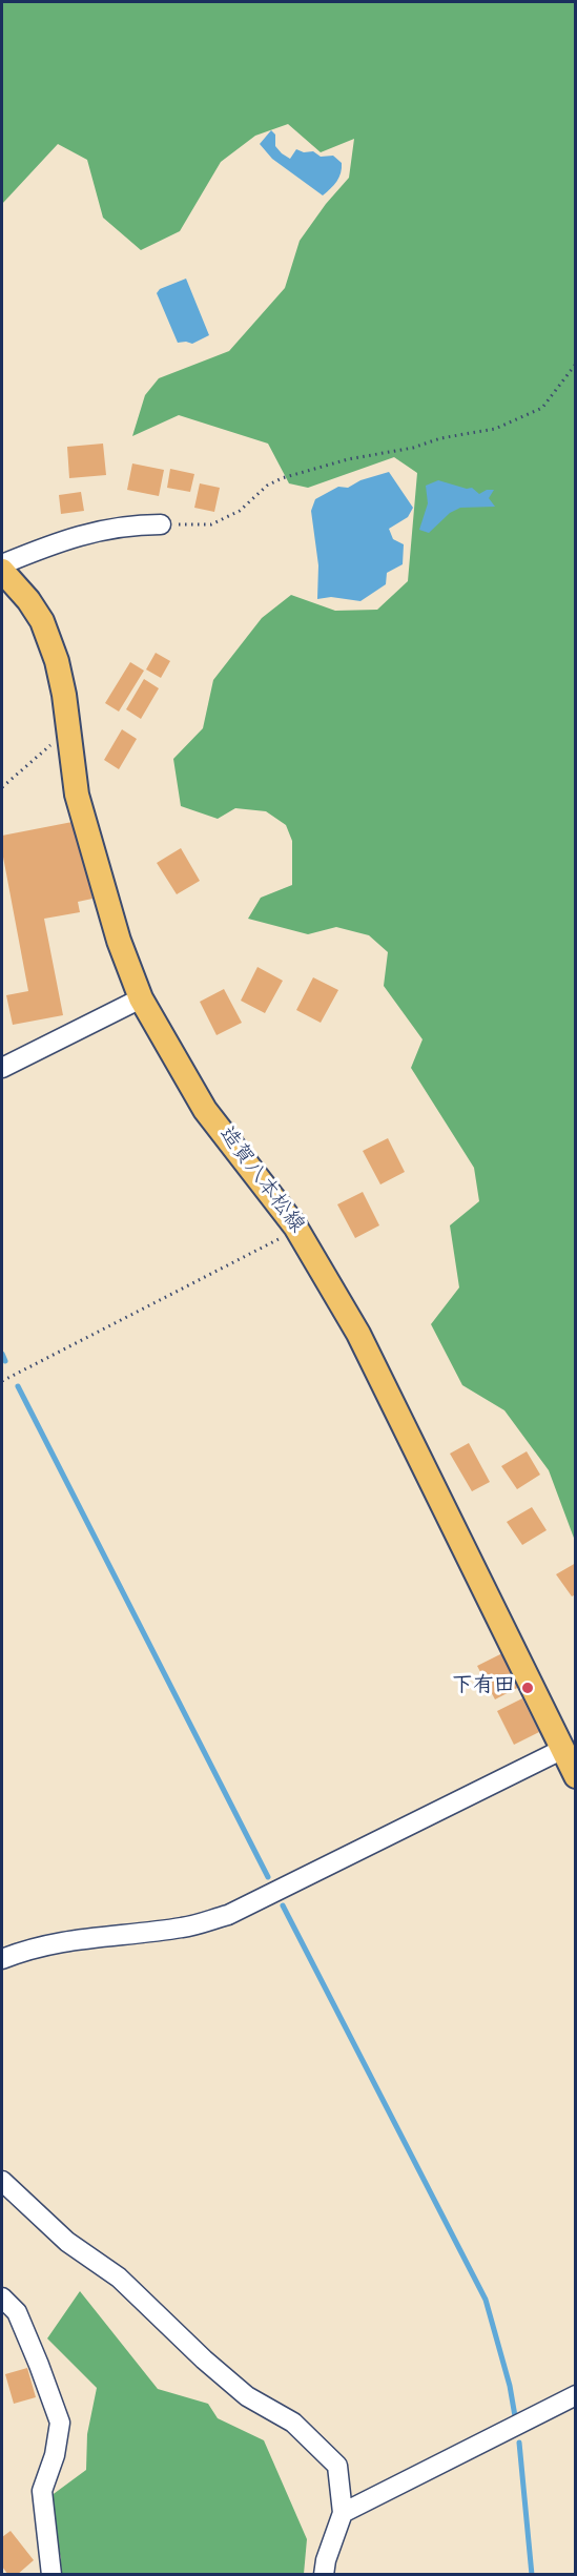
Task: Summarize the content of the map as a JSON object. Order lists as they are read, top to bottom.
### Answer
{
  "streets": {
    "main road": ["造賀八本松線"]
  },
  "places": ["下有田"]
}
